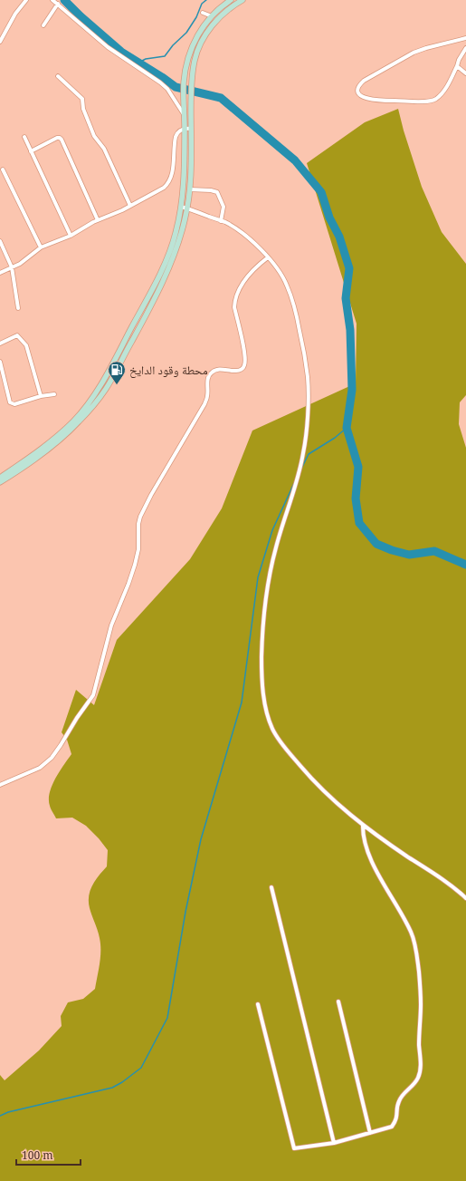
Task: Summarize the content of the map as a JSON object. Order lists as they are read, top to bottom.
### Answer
{
  "places": {
    "fuel station": ["محطة وقود الدايخ"]
  },
  "scale_bar": "100 m"
}
